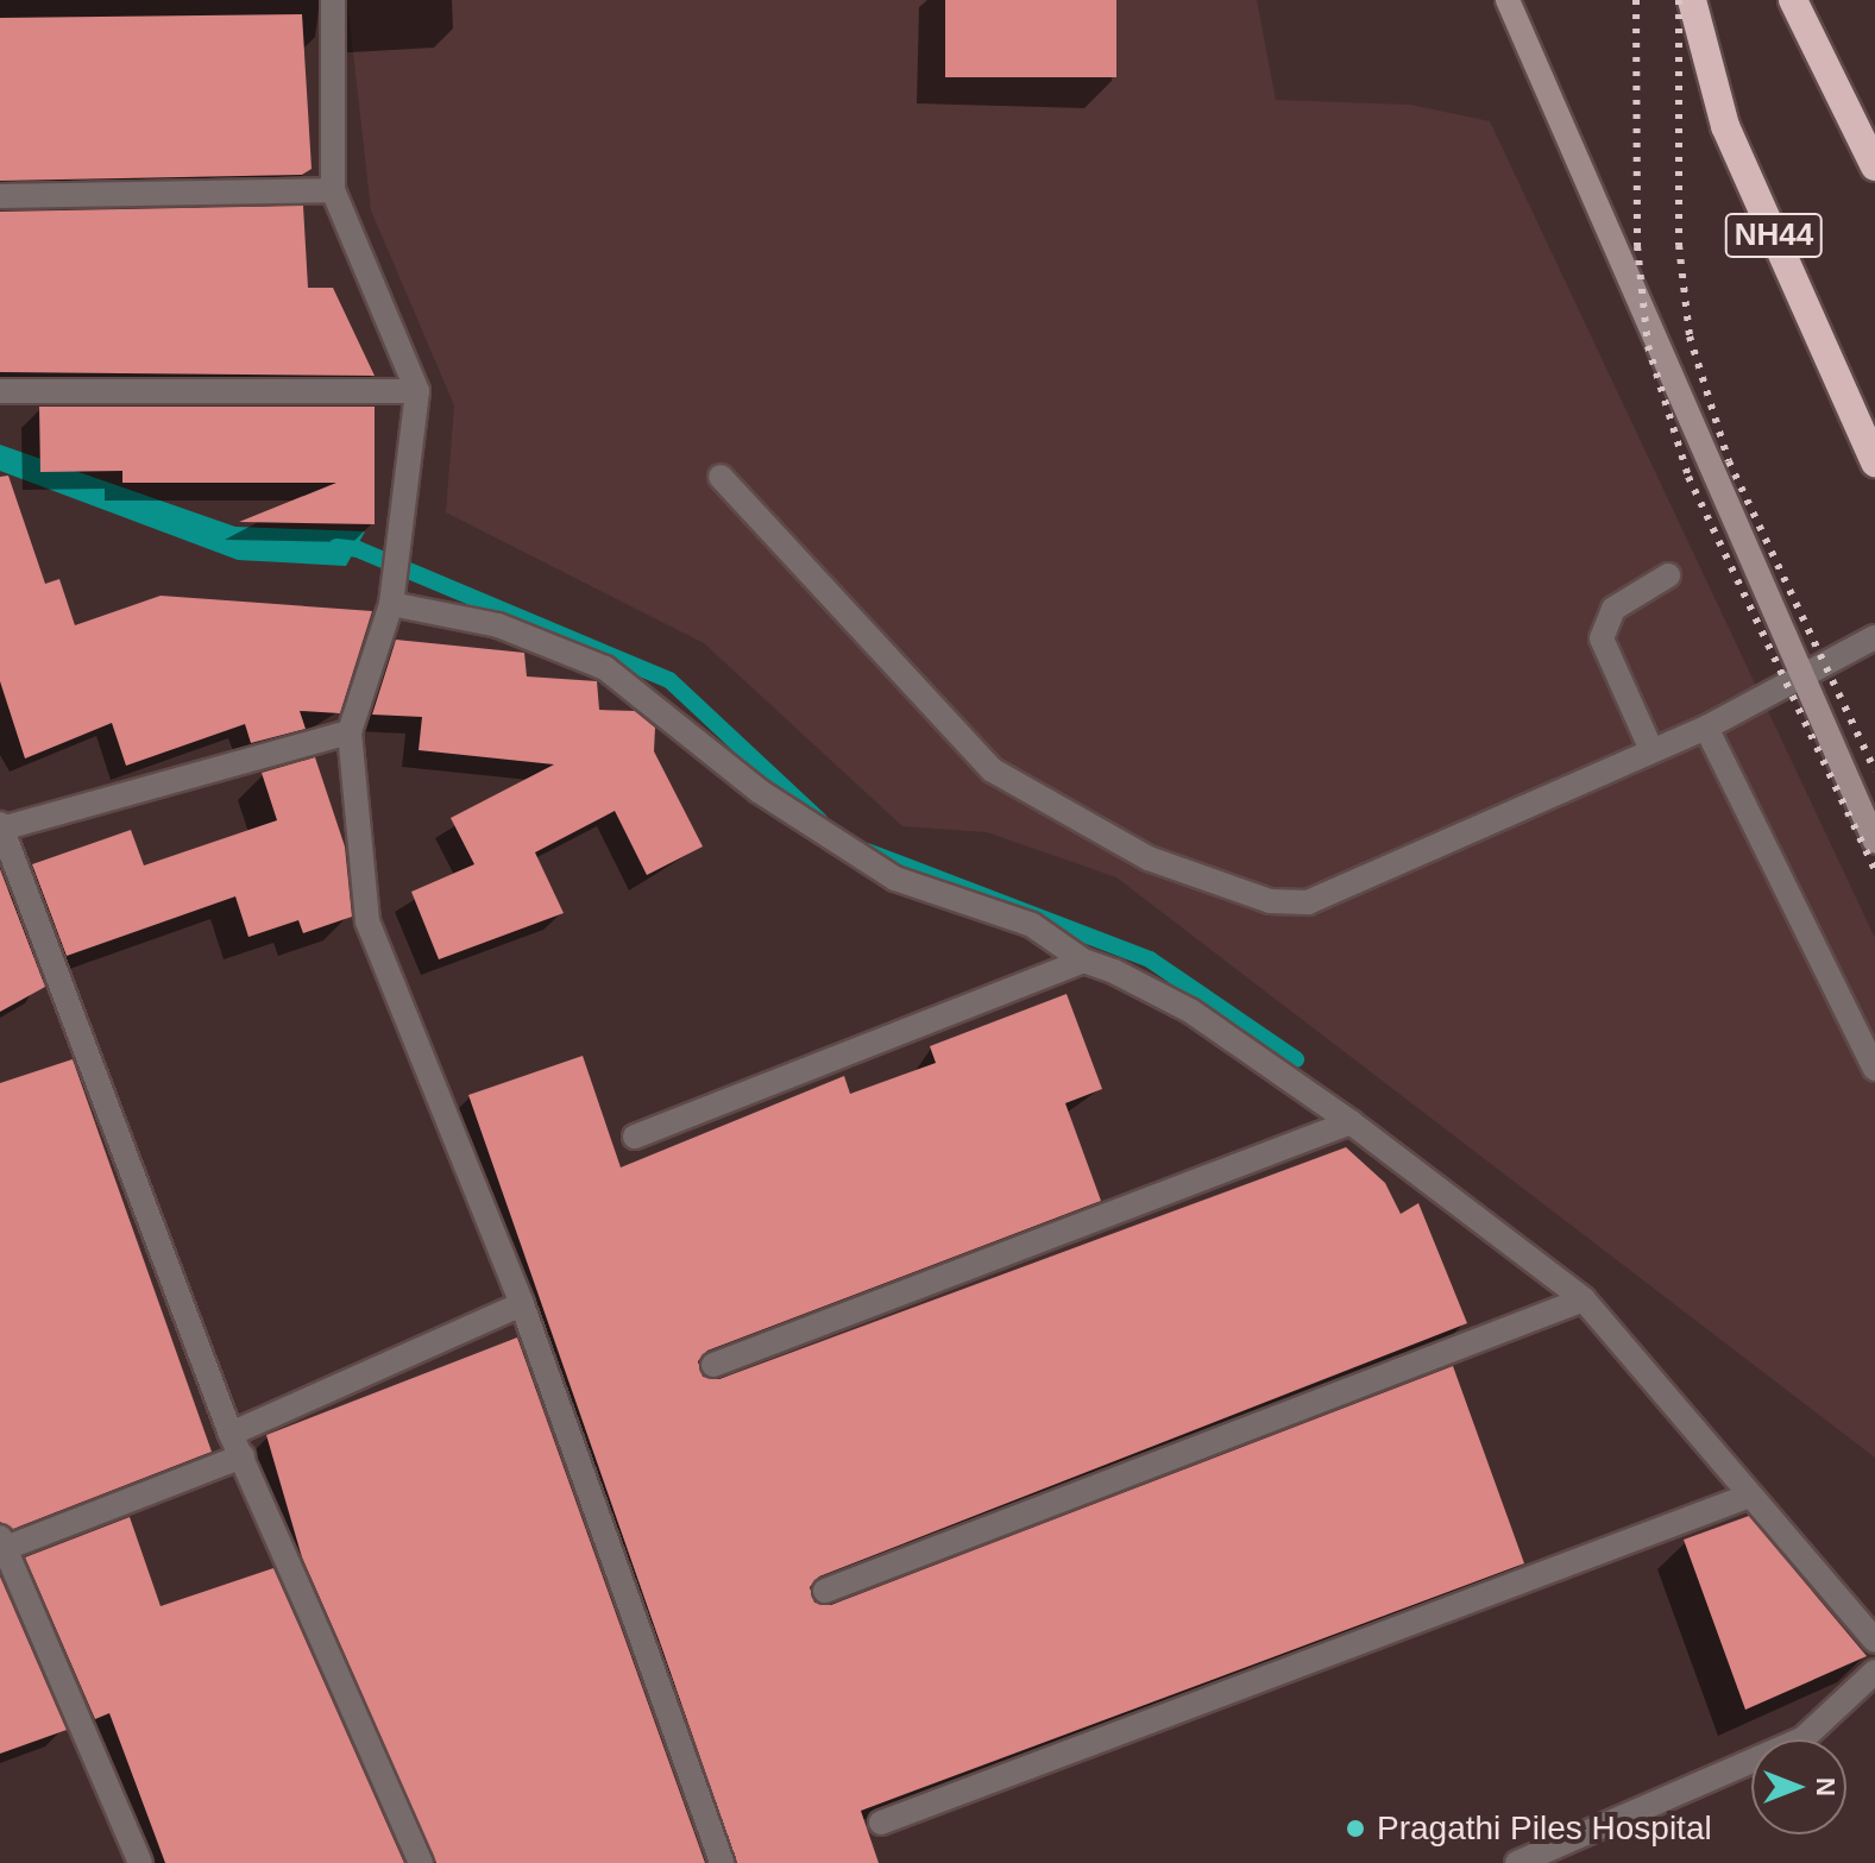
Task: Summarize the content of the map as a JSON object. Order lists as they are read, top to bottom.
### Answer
{
  "streets": {
    "highway": ["NH44"]
  },
  "places": ["Pragathi Piles Hospital"],
  "north": "right"
}
